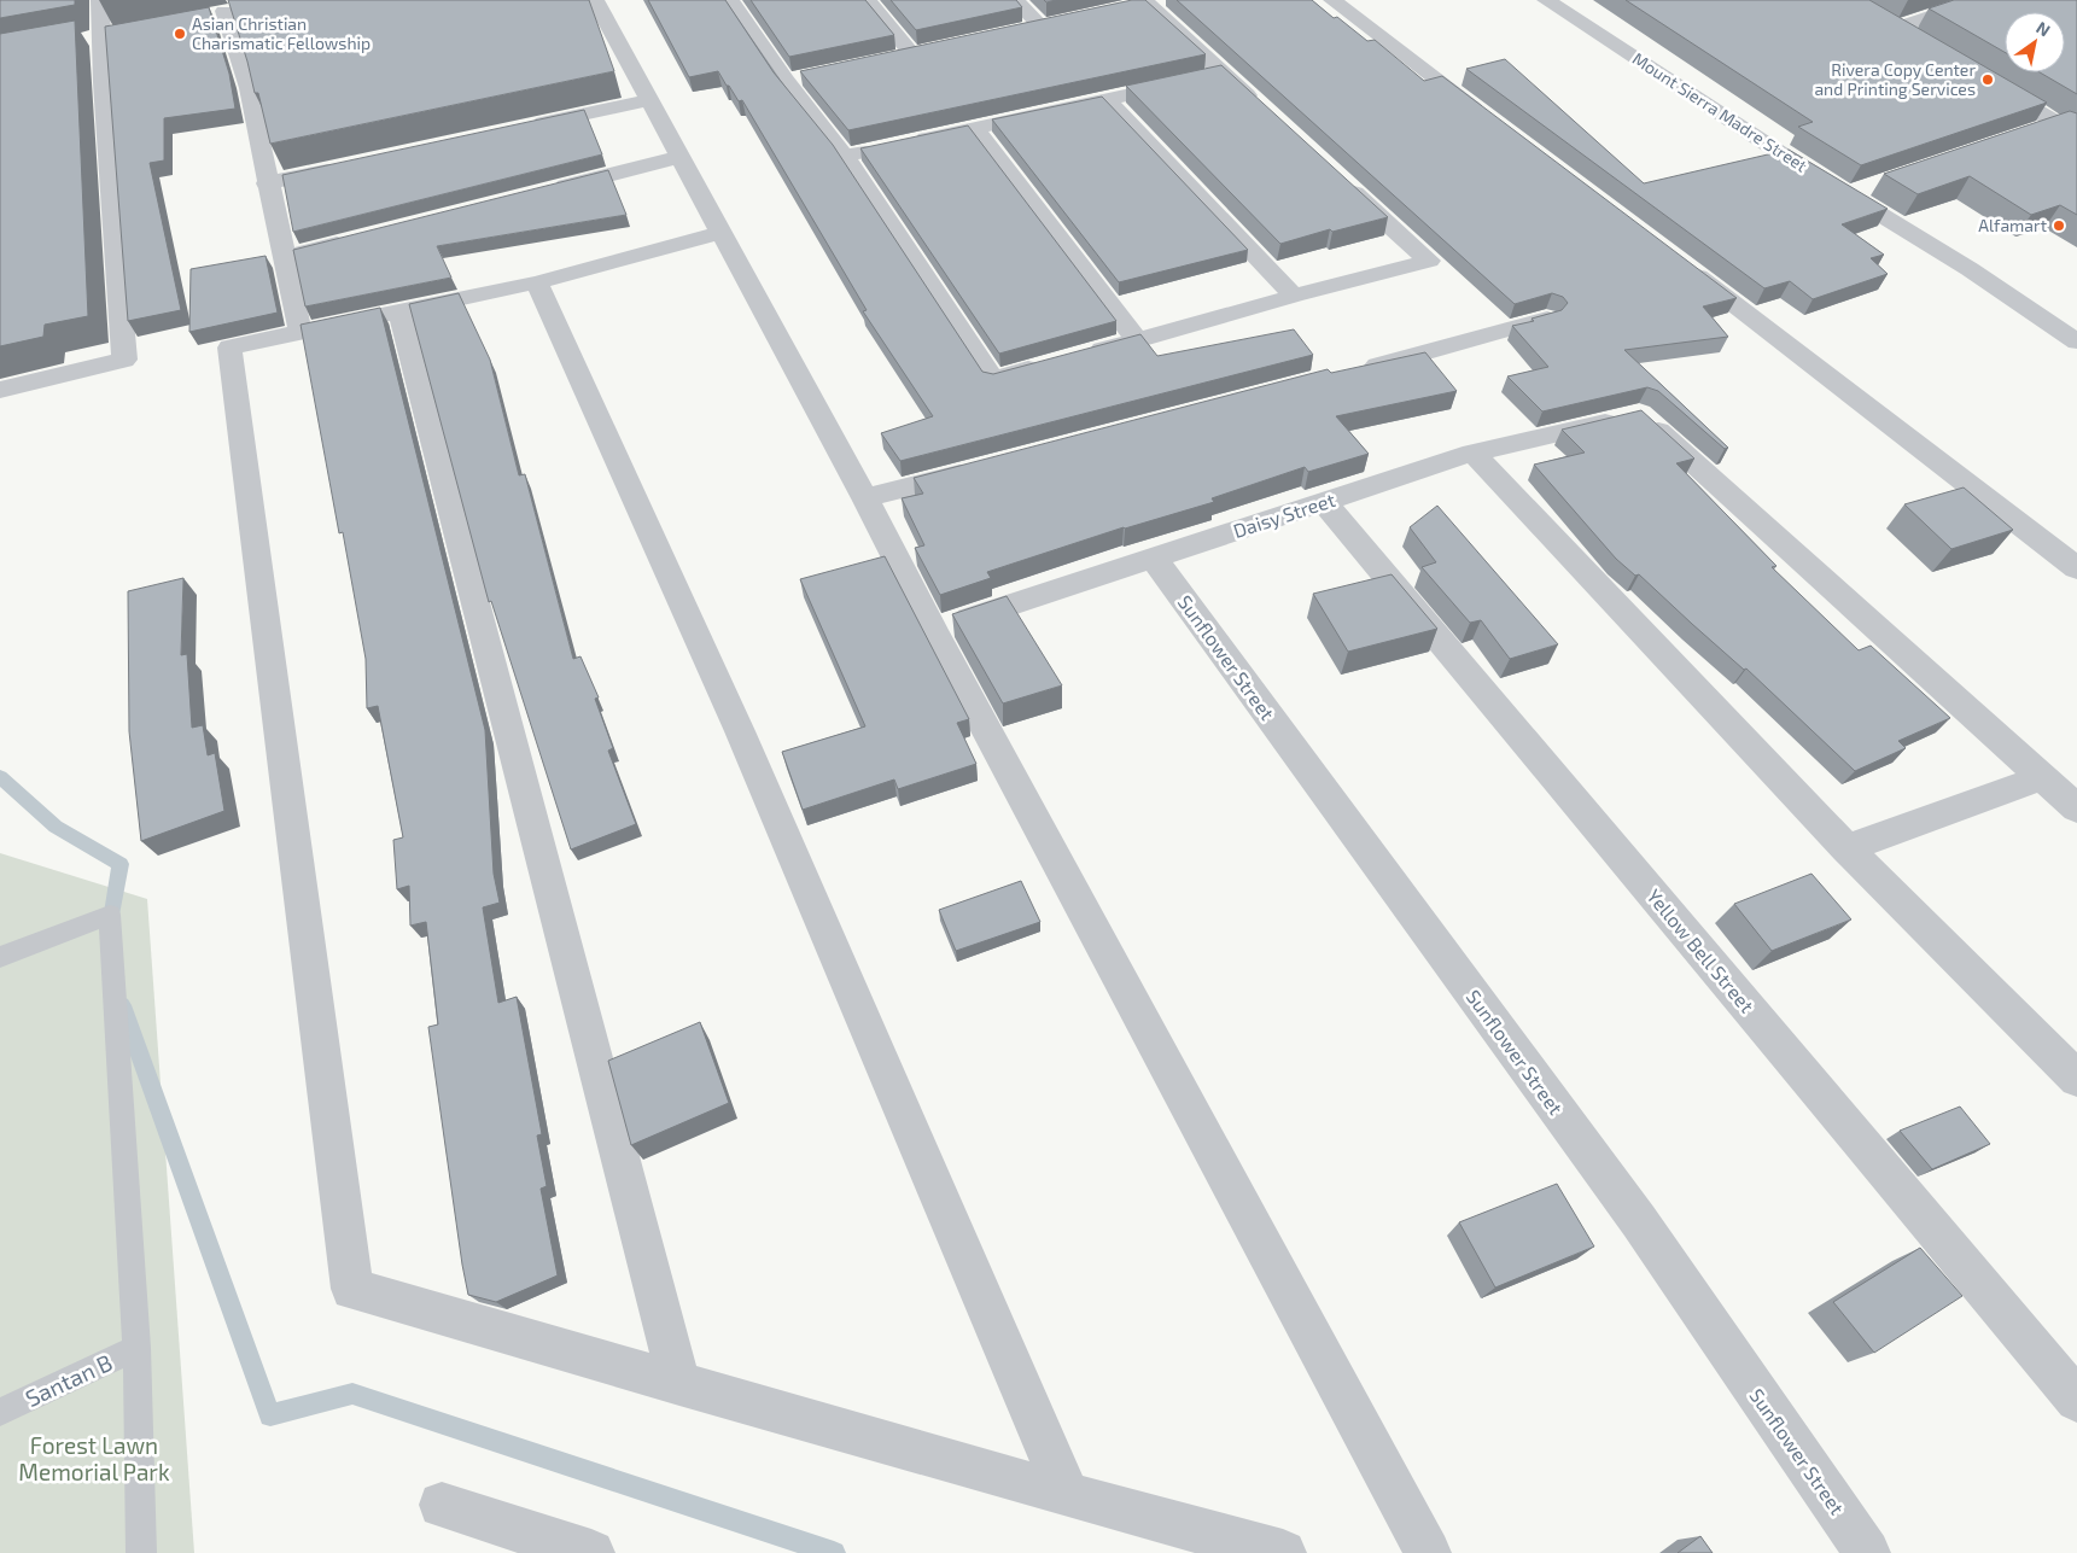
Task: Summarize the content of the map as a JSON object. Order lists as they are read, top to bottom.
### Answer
{
  "streets": {
    "street": [
      "Mount Sierra Madre Street",
      "Daisy Street",
      "Sunflower Street",
      "Yellow Bell Street"
    ],
    "lane": ["Santan B"]
  },
  "crossings": [
    ["Daisy Street", "Sunflower Street"],
    ["Daisy Street", "Yellow Bell Street"]
  ],
  "parks": ["Forest Lawn Memorial Park"],
  "places": ["Asian Christian Charismatic Fellowship", "Rivera Copy Center and Printing Services", "Alfamart"],
  "north": "top right"
}
